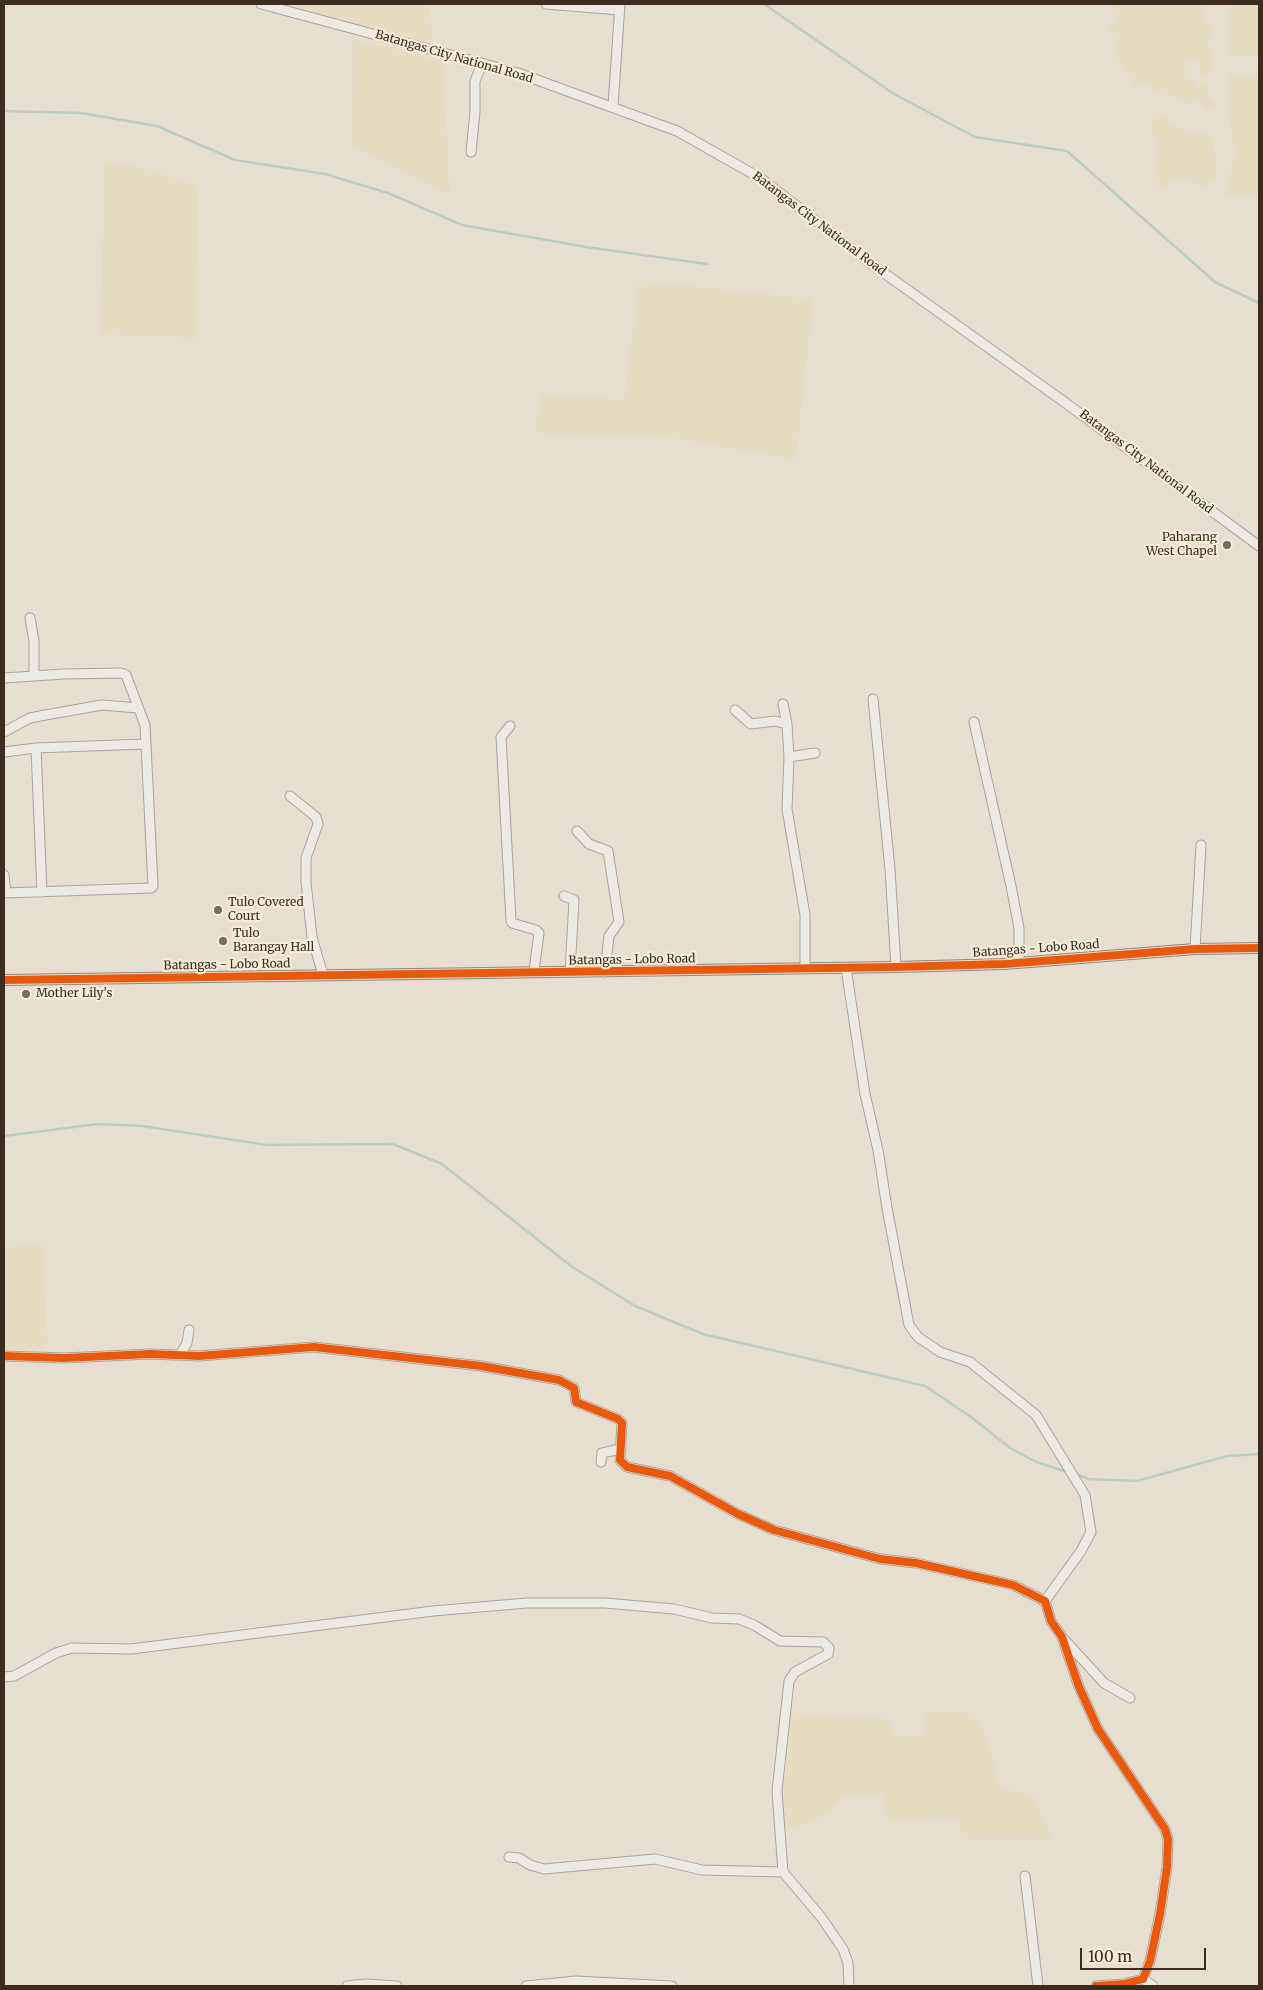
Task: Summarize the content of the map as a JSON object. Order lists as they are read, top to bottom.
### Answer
{
  "streets": {
    "main road": ["Batangas - Lobo Road"],
    "street": ["Batangas City National Road"]
  },
  "places": [
    "Paharang West Chapel",
    "Tulo Covered Court",
    "Tulo Barangay Hall",
    "Mother Lily's"
  ],
  "scale_bar": "100 m"
}
